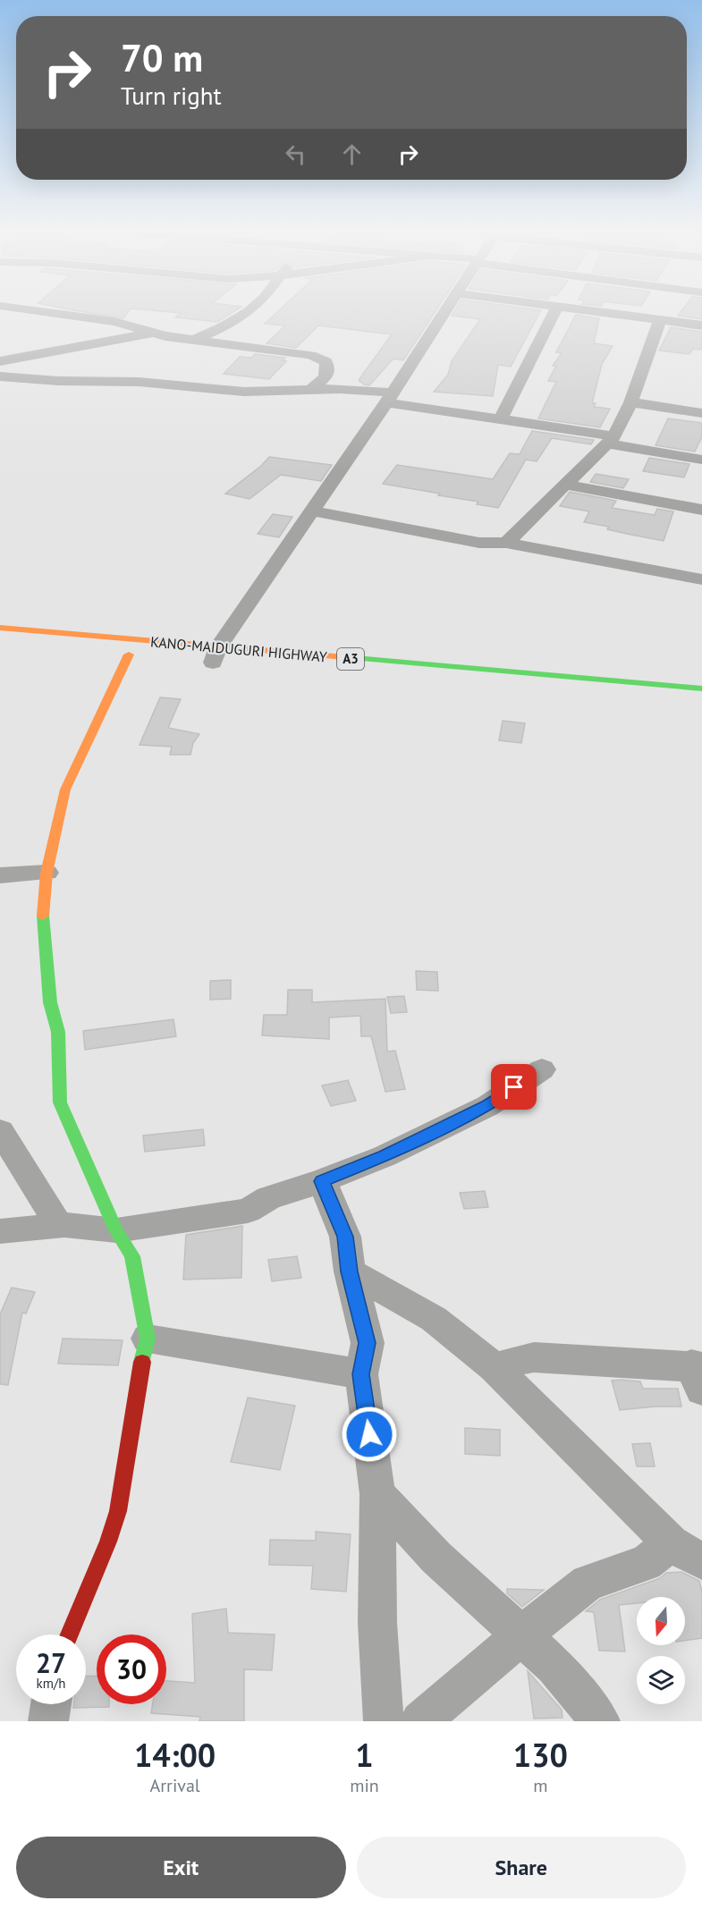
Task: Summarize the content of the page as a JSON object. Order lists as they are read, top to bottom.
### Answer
{
  "streets": {
    "main road": ["KANO-MAIDUGURI HIGHWAY", "A3"]
  },
  "north": "bottom",
  "page": {
    "turn": ["70 m", "Turn right"],
    "speed": "27 km/h",
    "limit": "30",
    "eta": [
      "14:00",
      "Arrival",
      "1",
      "min",
      "130",
      "m"
    ],
    "buttons": ["Exit", "Share"]
  }
}
